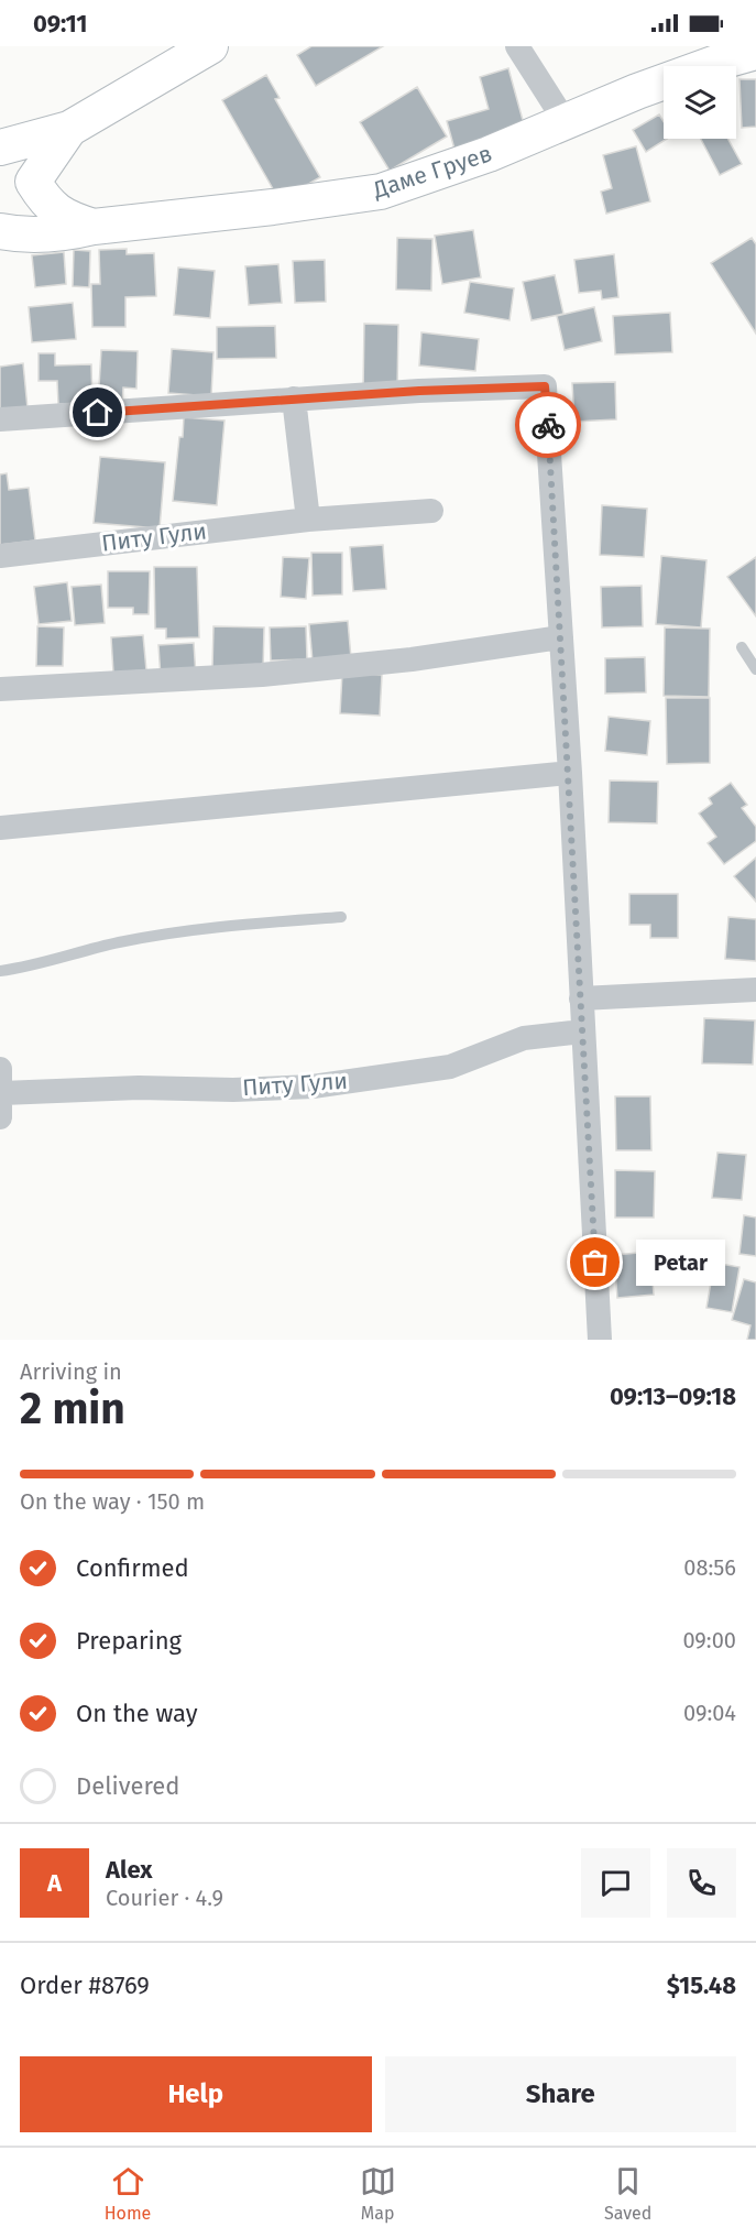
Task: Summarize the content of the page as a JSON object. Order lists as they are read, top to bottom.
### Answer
{
  "streets": {
    "street": ["Даме Груев", "Питу Гули"]
  },
  "places": ["Petar"],
  "page": {
    "status": "09:11",
    "bubble": "Petar",
    "heading": ["2 min", "Arriving in", "09:13–09:18"],
    "panel": [
      "Alex",
      "Courier · 4.9",
      "Order #8769",
      "$15.48"
    ],
    "bar": "On the way · 150 m",
    "list": [
      ["Confirmed", "08:56"],
      ["Preparing", "09:00"],
      ["On the way", "09:04"],
      "Delivered"
    ],
    "round": "A",
    "buttons": ["Help", "Share"],
    "tabs": ["Home", "Map", "Saved"]
  }
}
